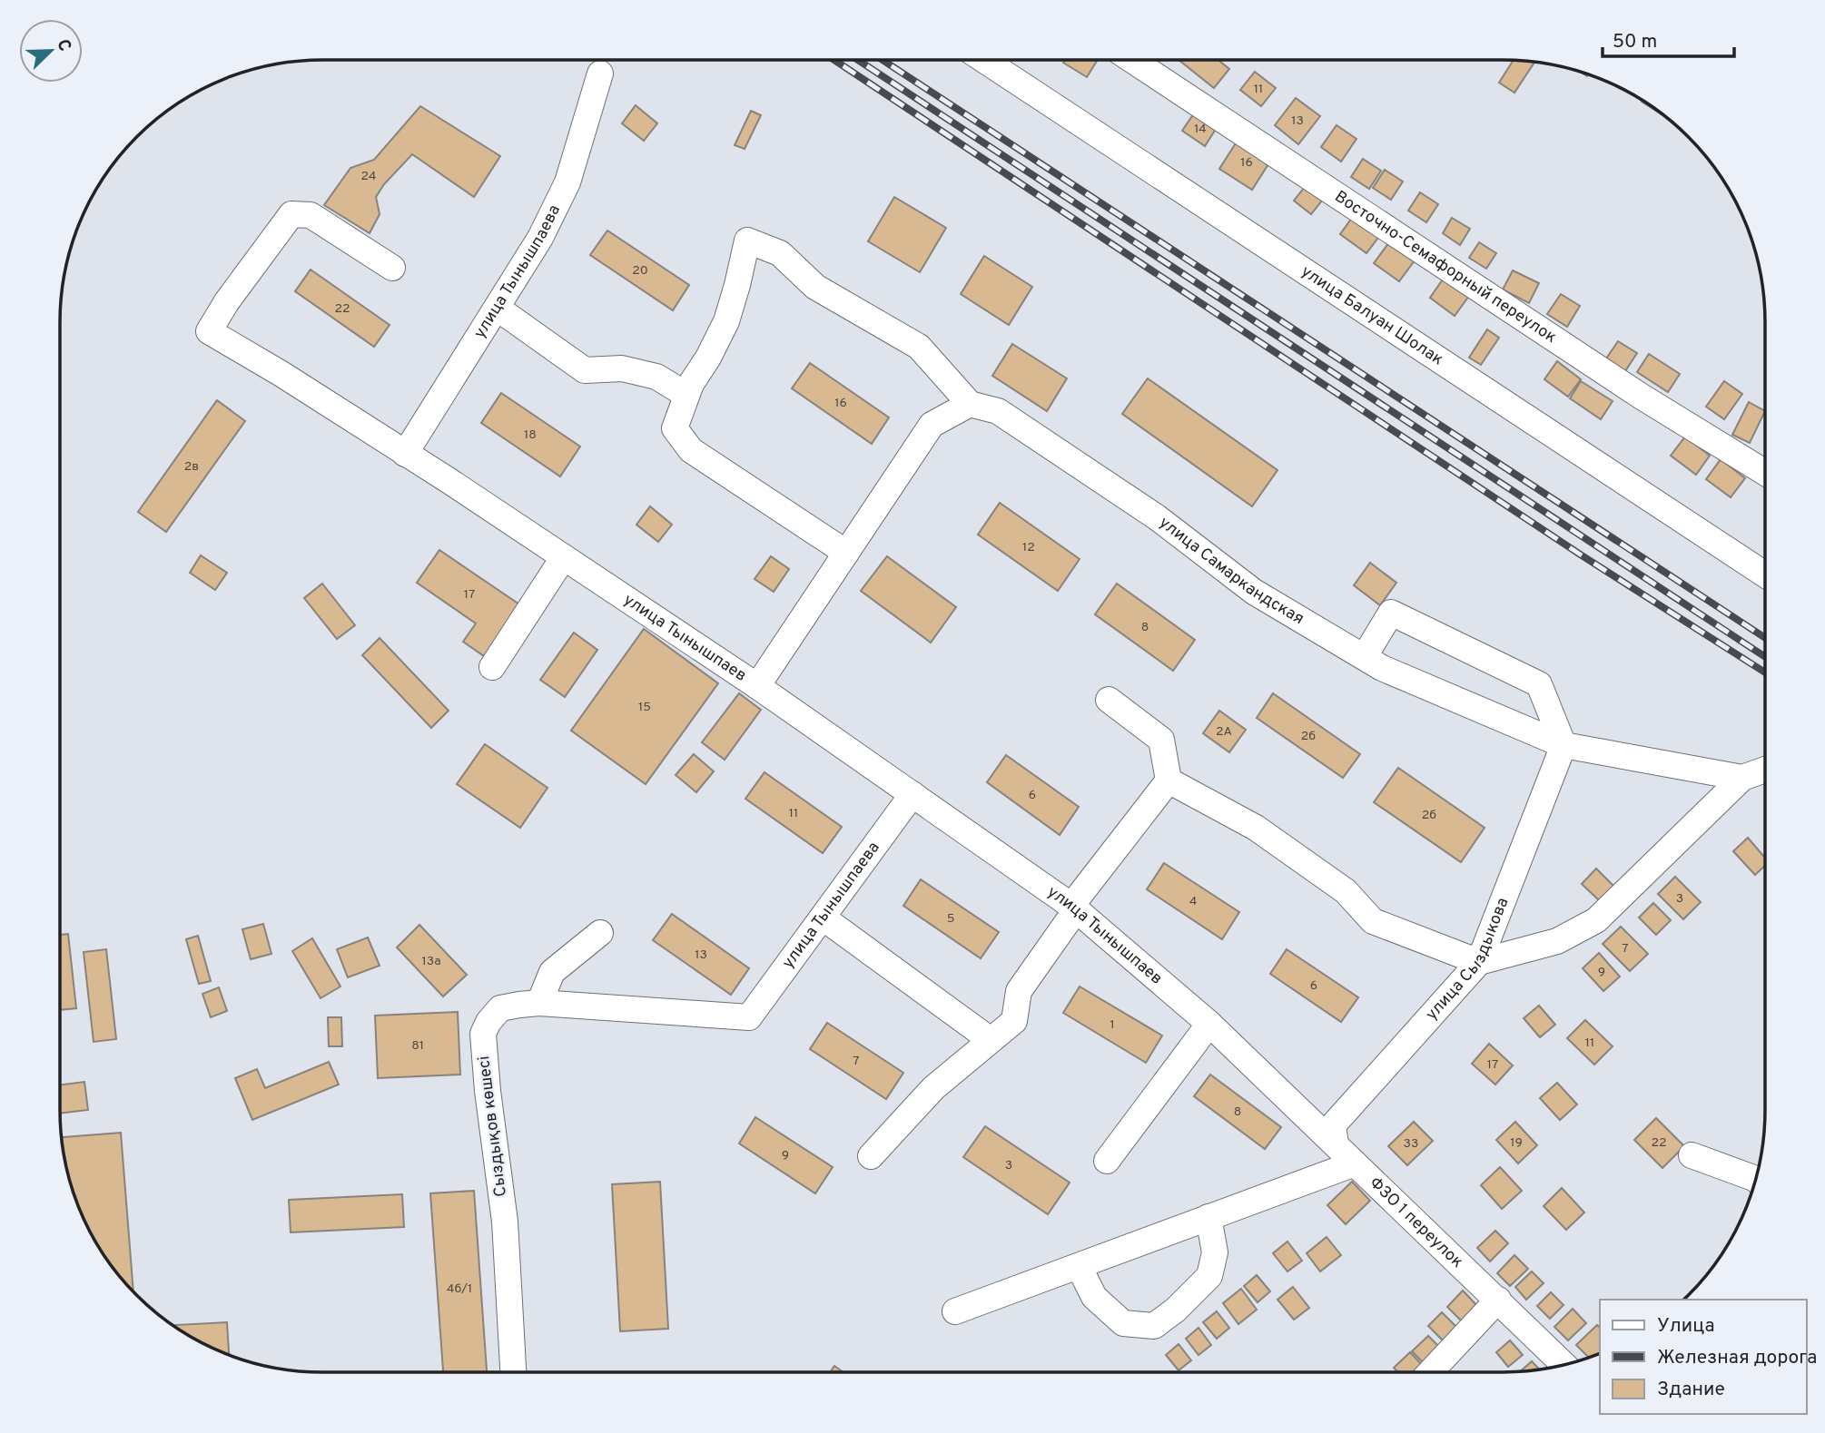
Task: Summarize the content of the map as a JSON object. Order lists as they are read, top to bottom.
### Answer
{
  "streets": {
    "street": [
      "Восточно-Семафорный переулок",
      "улица Тынышпаева",
      "улица Балуан Шолак",
      "улица Самаркандская",
      "улица Тынышпаев",
      "улица Сыздыкова",
      "Сыздықов көшесі",
      "ФЗО 1 переулок"
    ]
  },
  "crossings": [
    ["улица Тынышпаева", "улица Тынышпаев"],
    ["улица Тынышпаева", "Сыздықов көшесі"],
    ["улица Самаркандская", "улица Сыздыкова"],
    ["улица Тынышпаев", "улица Сыздыкова"],
    ["улица Тынышпаев", "ФЗО 1 переулок"],
    ["улица Сыздыкова", "ФЗО 1 переулок"]
  ],
  "house_numbers": [
    "11",
    "13",
    "14",
    "16",
    "24",
    "20",
    "22",
    "16",
    "18",
    "2в",
    "12",
    "17",
    "8",
    "15",
    "2А",
    "2б",
    "6",
    "11",
    "2б",
    "3",
    "4",
    "5",
    "7",
    "13",
    "13а",
    "9",
    "6",
    "1",
    "11",
    "81",
    "7",
    "17",
    "8",
    "19",
    "22",
    "33",
    "9",
    "3",
    "4б/1"
  ],
  "legend": ["Улица", "Железная дорога", "Здание"],
  "scale_bar": "50 m",
  "north": "top right"
}
